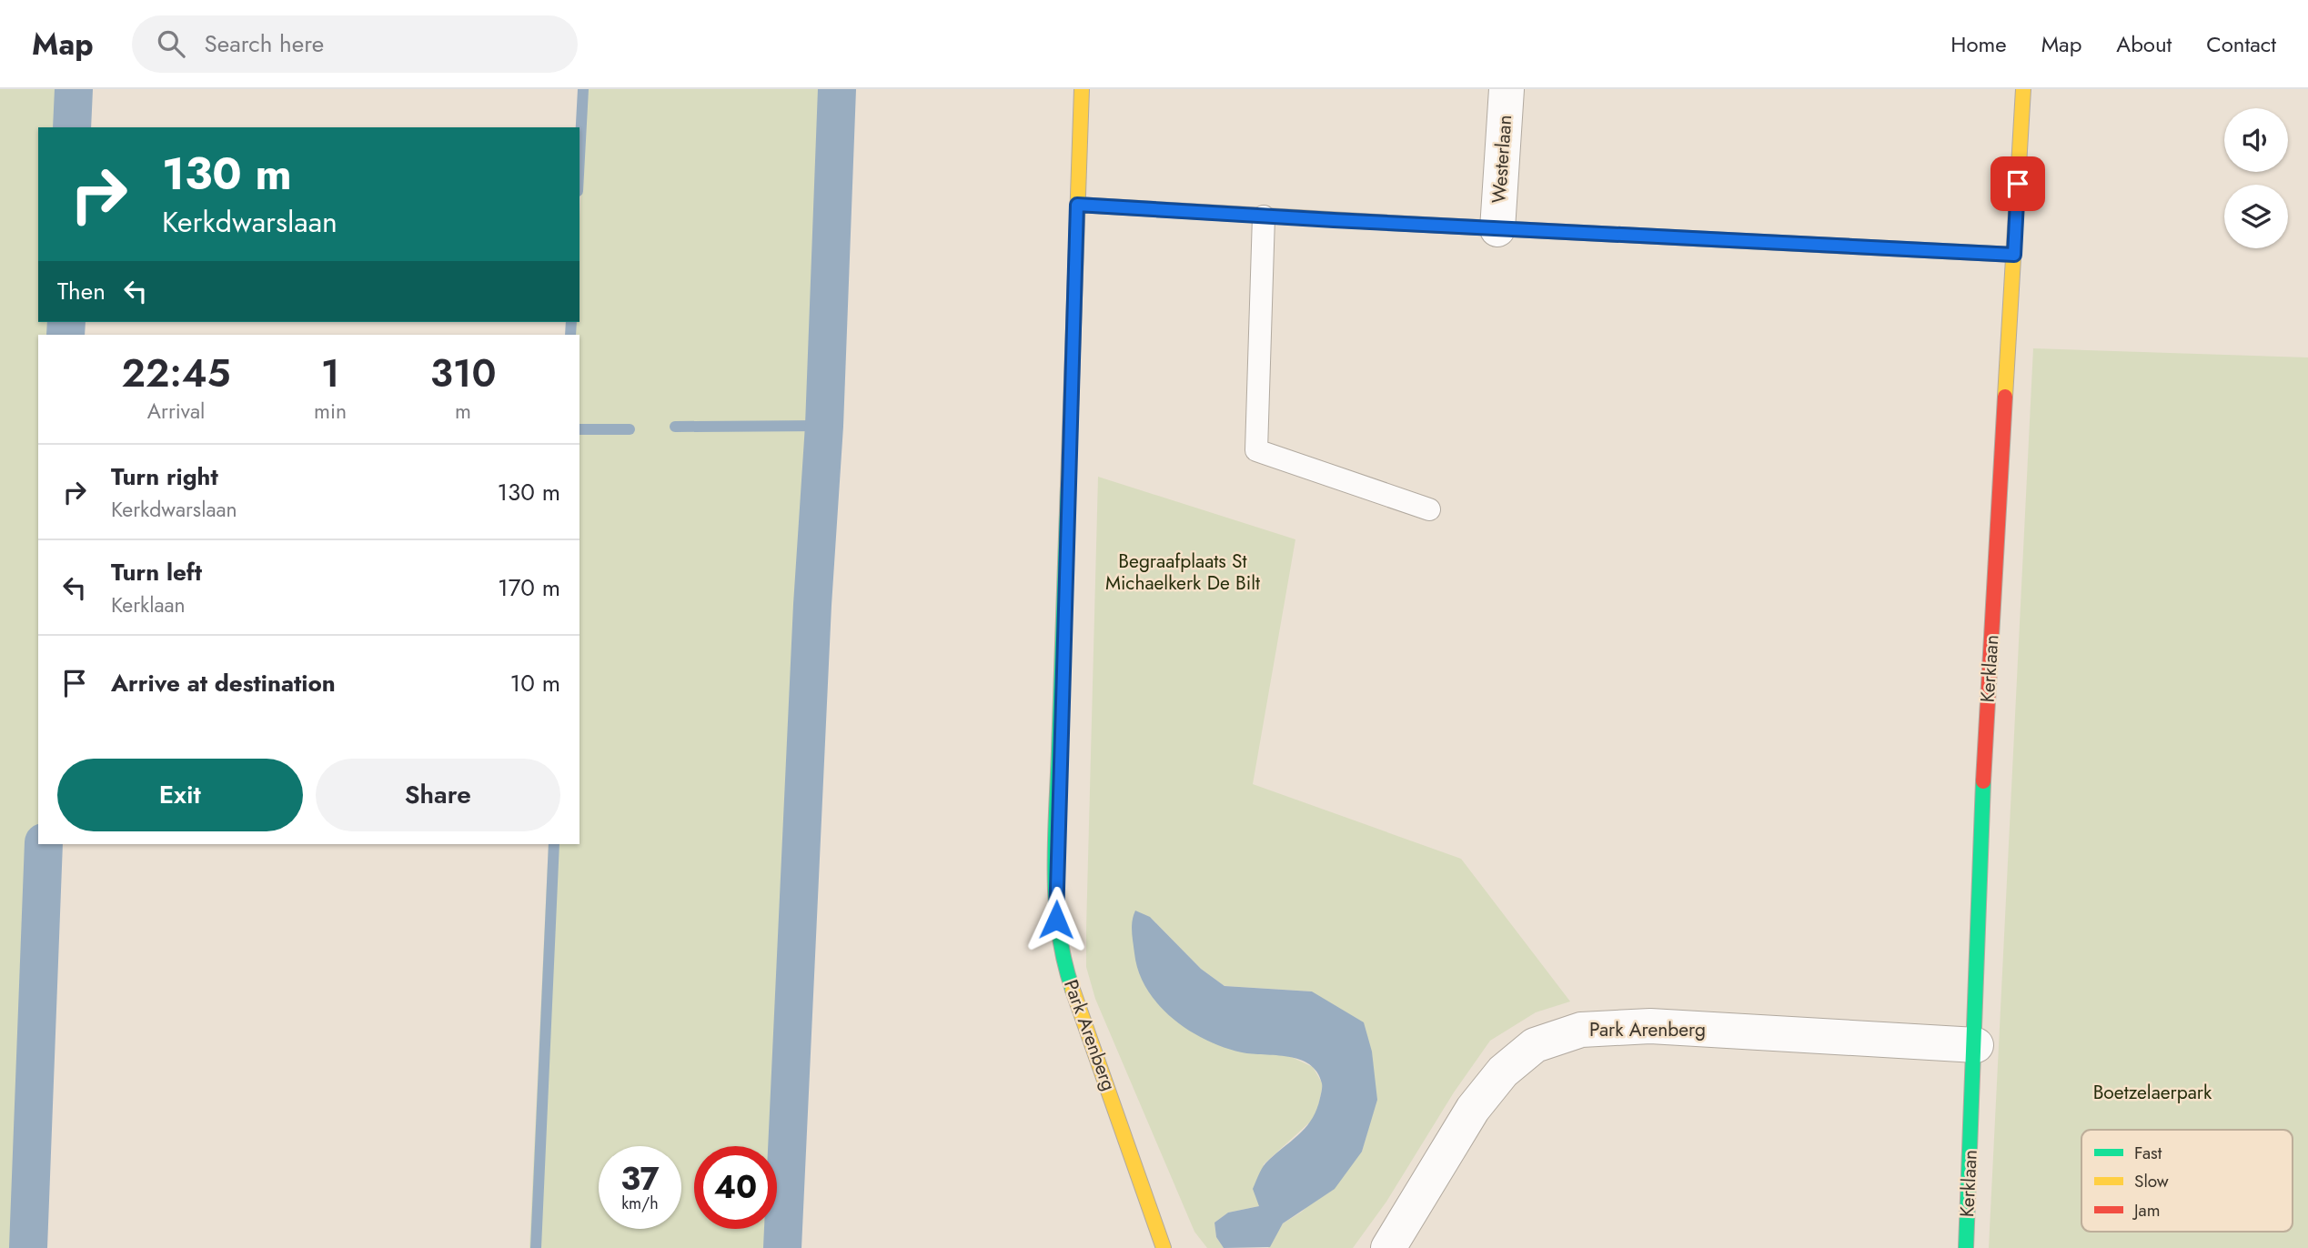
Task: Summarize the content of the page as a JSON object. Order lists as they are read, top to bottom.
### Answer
{
  "streets": {
    "street": ["Westerlaan", "Kerklaan", "Park Arenberg"]
  },
  "crossings": [
    ["Kerklaan", "Park Arenberg"]
  ],
  "parks": ["Begraafplaats St Michaelkerk De Bilt", "Boetzelaerpark"],
  "legend": ["Fast", "Slow", "Jam"],
  "page": {
    "header": "Map",
    "search": "Search here",
    "nav": [
      "Home",
      "Map",
      "About",
      "Contact"
    ],
    "turn": ["130 m", "Kerkdwarslaan"],
    "then": "Then",
    "eta": [
      "22:45",
      "Arrival",
      "1",
      "min",
      "310",
      "m"
    ],
    "list": [
      {
        "name": "Turn right",
        "note": "Kerkdwarslaan",
        "value": "130 m"
      },
      {
        "name": "Turn left",
        "note": "Kerklaan",
        "value": "170 m"
      },
      {
        "name": "Arrive at destination",
        "value": "10 m"
      }
    ],
    "buttons": ["Exit", "Share"],
    "speed": "37 km/h",
    "limit": "40"
  }
}
